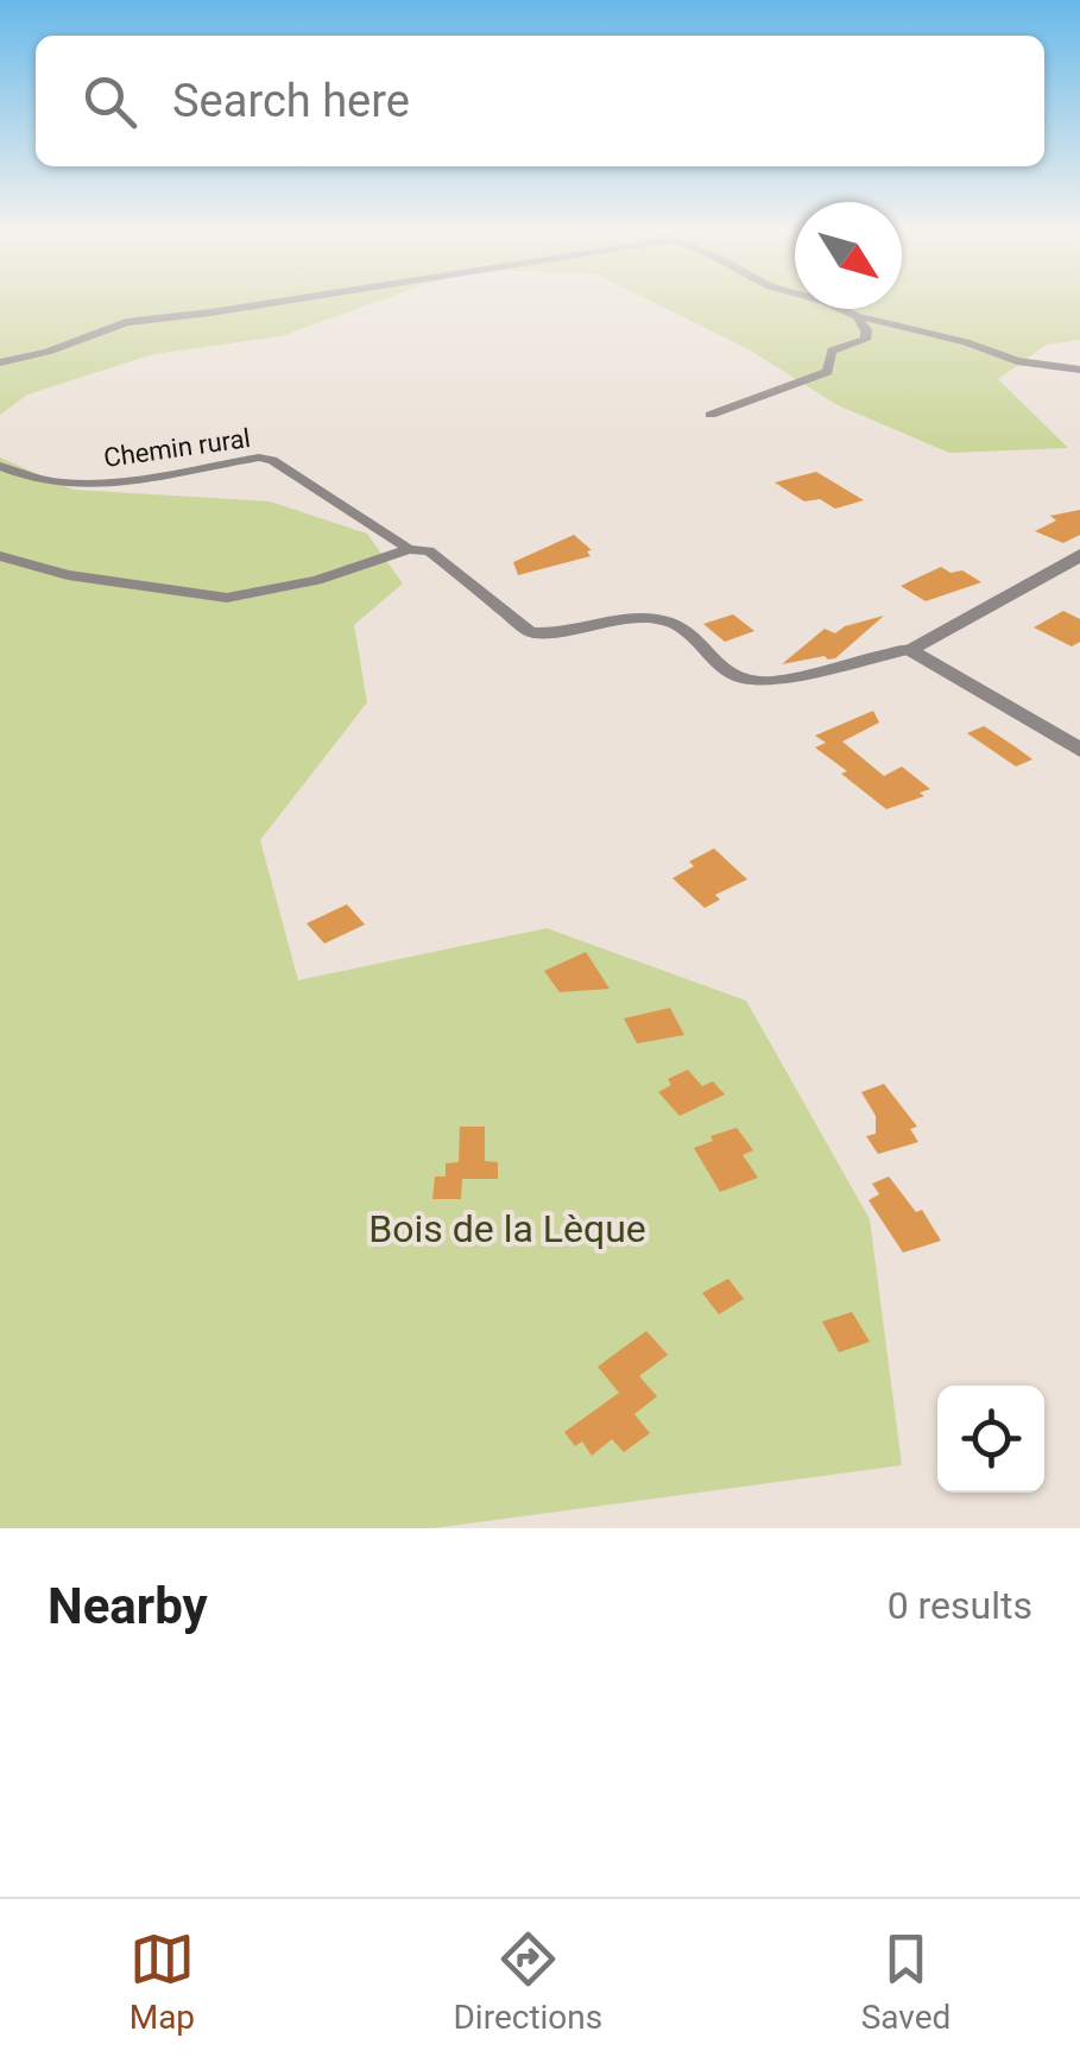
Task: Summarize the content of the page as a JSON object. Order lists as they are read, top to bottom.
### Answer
{
  "streets": {
    "street": ["Chemin rural"]
  },
  "parks": ["Bois de la Lèque"],
  "north": "bottom right",
  "page": {
    "search": "Search here",
    "heading": ["Nearby", "0 results"],
    "nav": ["Map", "Directions", "Saved"]
  }
}
